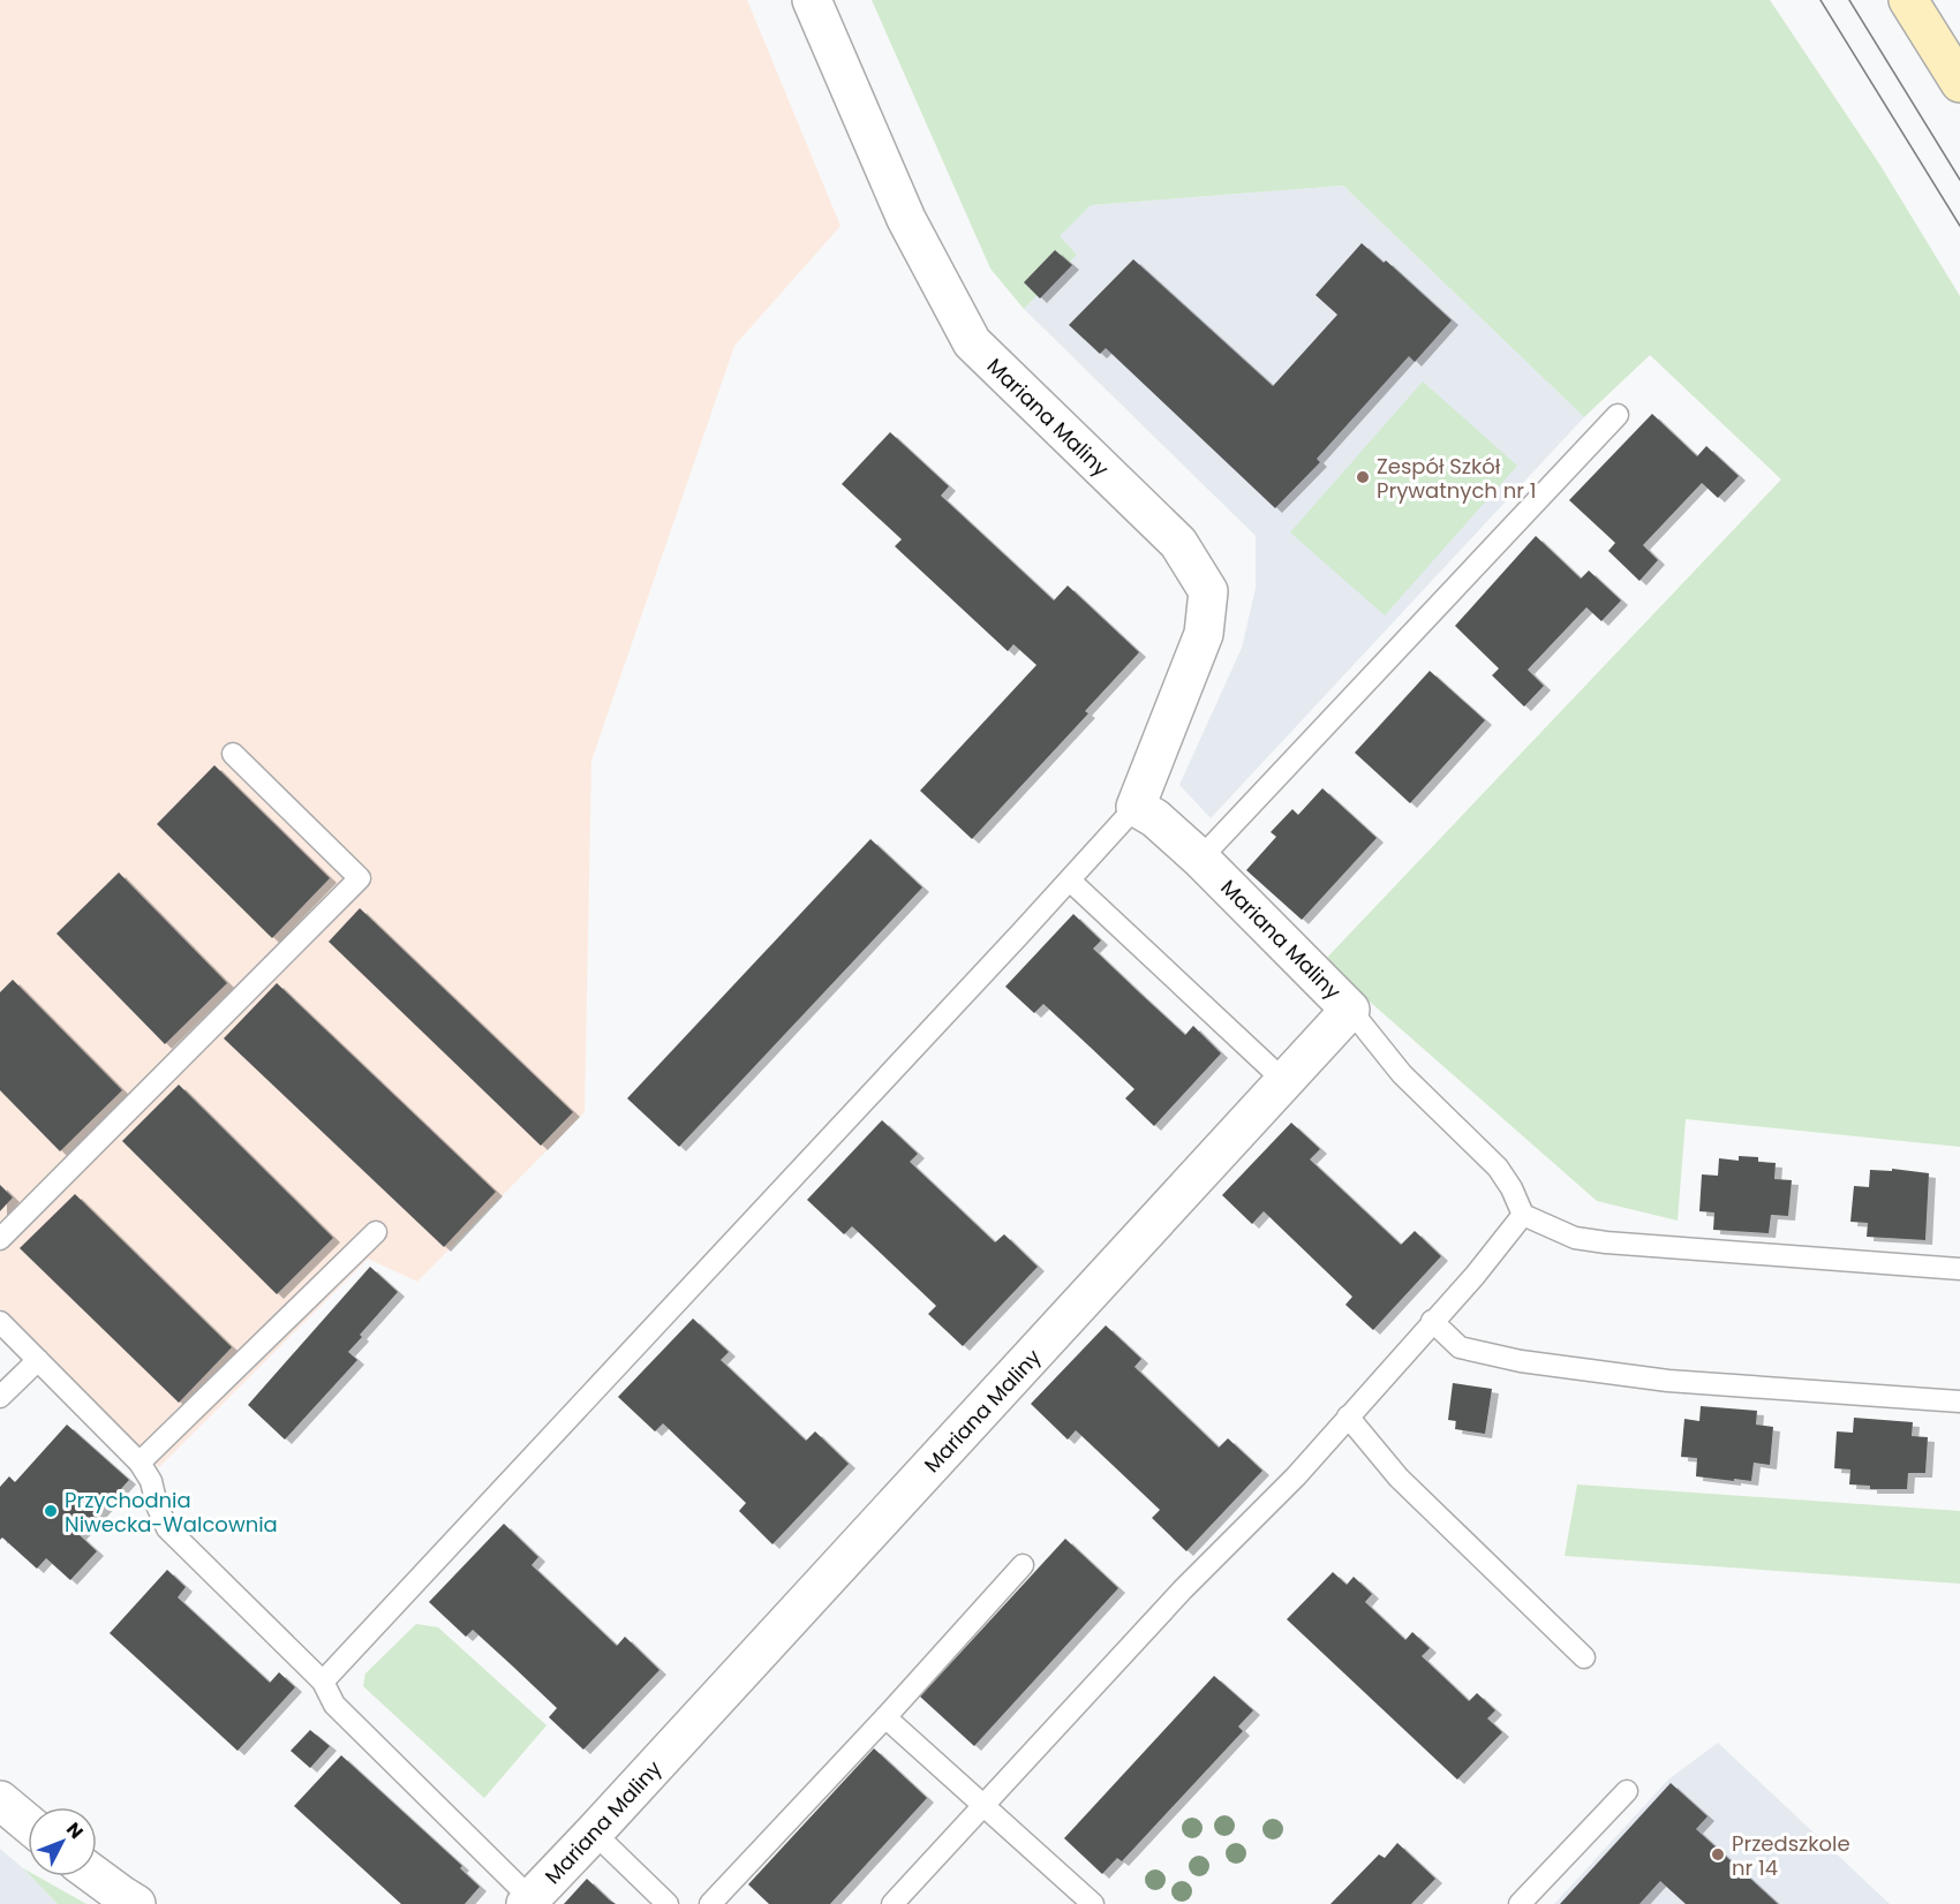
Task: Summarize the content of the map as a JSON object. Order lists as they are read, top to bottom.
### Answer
{
  "streets": {
    "street": ["Mariana Maliny"]
  },
  "places": ["Zespół Szkół Prywatnych nr 1", "Przychodnia Niwecka-Walcownia", "Przedszkole nr 14"],
  "north": "top right"
}
